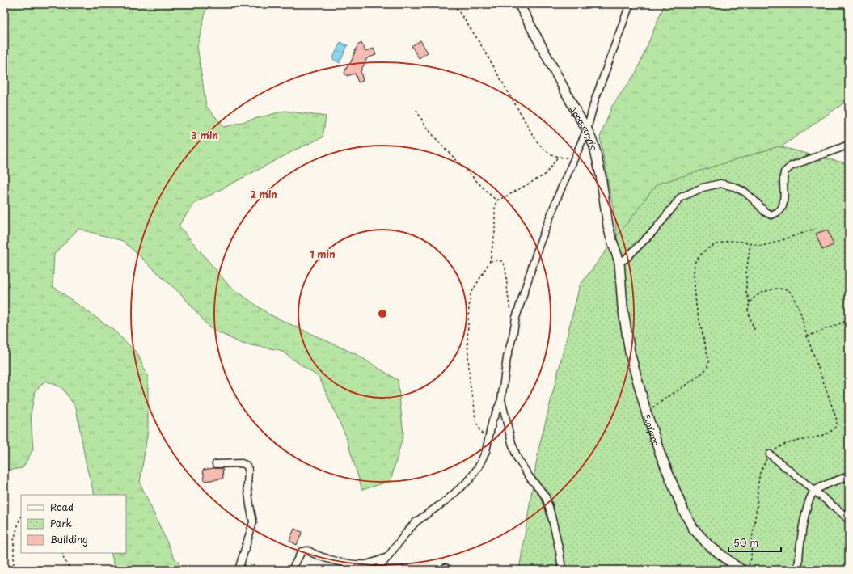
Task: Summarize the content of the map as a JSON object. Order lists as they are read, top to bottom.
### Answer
{
  "streets": {
    "street": ["Δροσοπηγής", "Ειρήνης"]
  },
  "crossings": [
    ["Δροσοπηγής", "Ειρήνης"]
  ],
  "legend": ["Road", "Park", "Building"],
  "scale_bar": "50 m",
  "rings": ["3 min", "2 min", "1 min"]
}
